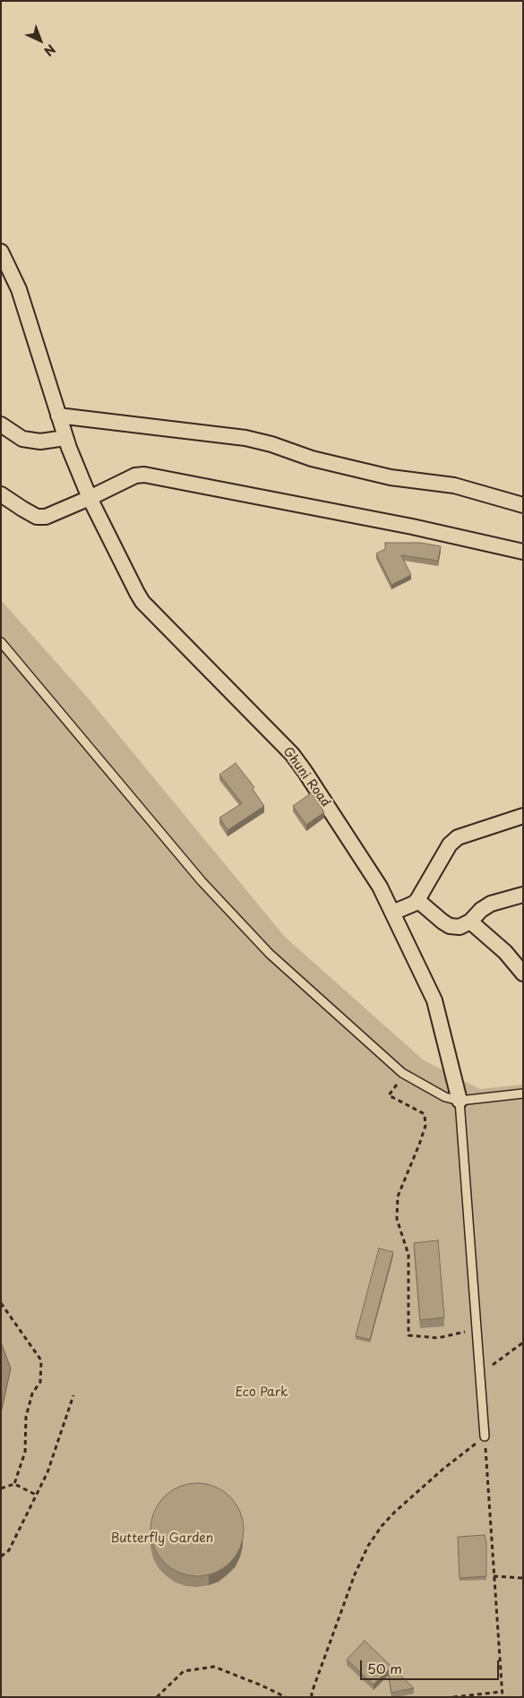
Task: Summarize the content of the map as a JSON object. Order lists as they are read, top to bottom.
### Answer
{
  "streets": {
    "street": ["Ghuni Road"]
  },
  "parks": ["Eco Park", "Butterfly Garden"],
  "scale_bar": "50 m",
  "north": "bottom right"
}
